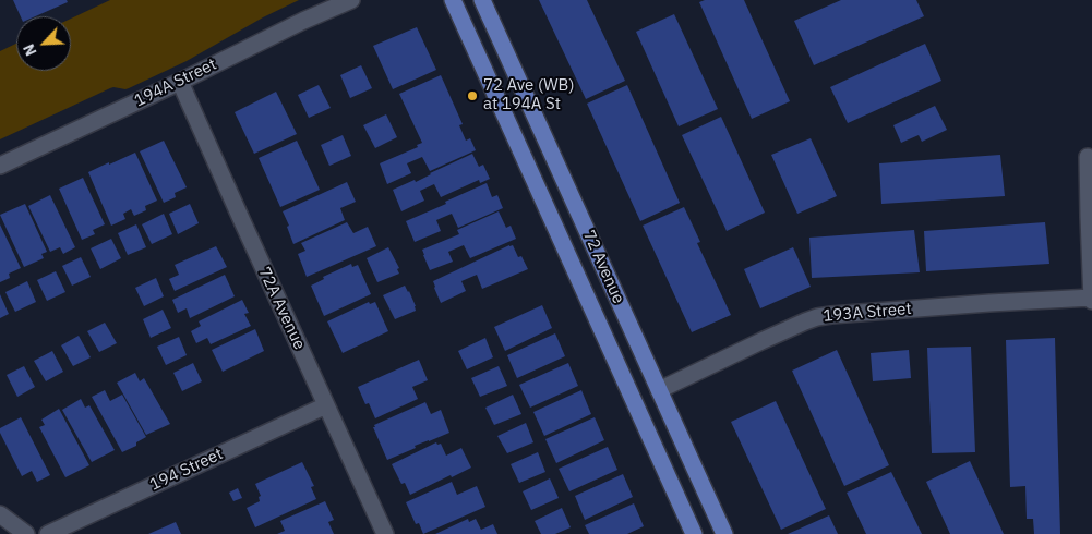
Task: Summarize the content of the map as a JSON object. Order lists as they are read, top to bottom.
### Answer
{
  "streets": {
    "main road": ["72 Avenue"],
    "street": [
      "194A Street",
      "72A Avenue",
      "193A Street",
      "194 Street"
    ]
  },
  "crossings": [
    ["194A Street", "72A Avenue"],
    ["72 Avenue", "193A Street"],
    ["72A Avenue", "194 Street"]
  ],
  "places": ["72 Ave (WB) at 194A St"],
  "north": "bottom left"
}
